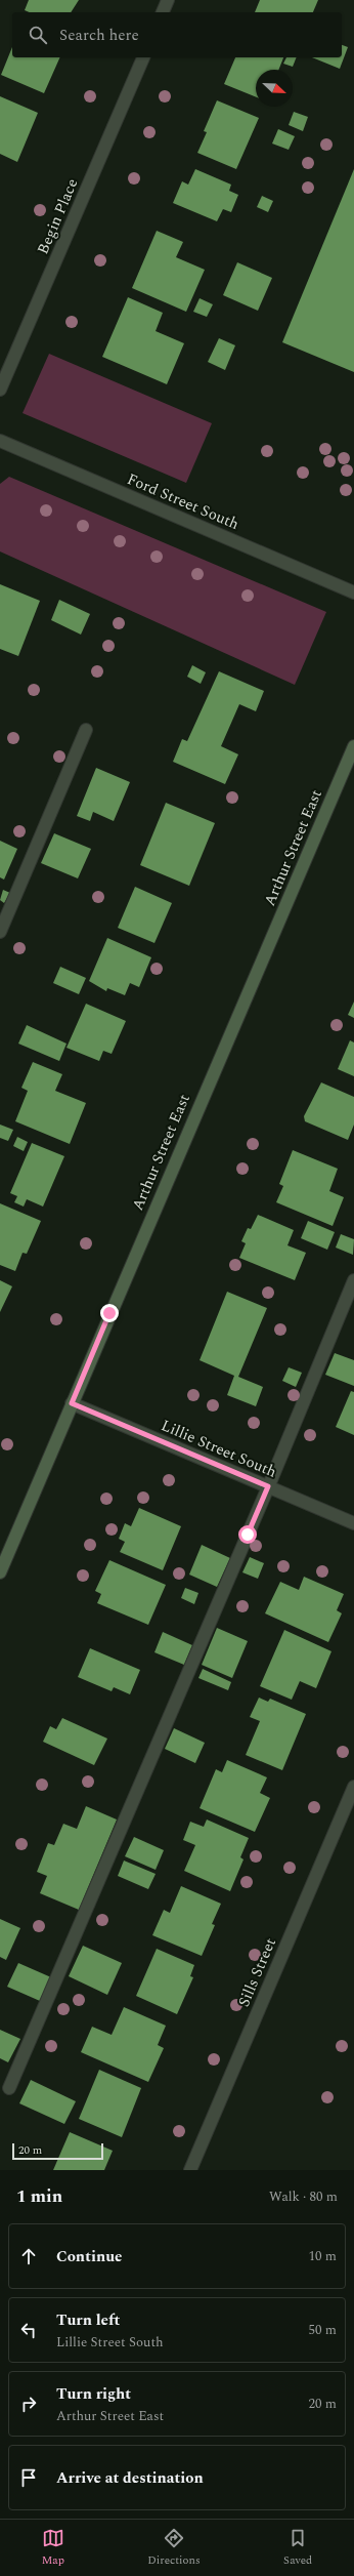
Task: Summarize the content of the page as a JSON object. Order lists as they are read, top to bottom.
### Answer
{
  "streets": {
    "main road": ["Arthur Street East"],
    "street": [
      "Begin Place",
      "Ford Street South",
      "Lillie Street South",
      "Sills Street"
    ]
  },
  "crossings": [
    ["Arthur Street East", "Lillie Street South"]
  ],
  "scale_bar": "20 m",
  "north": "bottom right",
  "page": {
    "search": "Search here",
    "scale": "20 m",
    "heading": ["1 min", "Walk · 80 m"],
    "list": [
      ["Continue", "10 m"],
      ["Turn left", "Lillie Street South", "50 m"],
      ["Turn right", "Arthur Street East", "20 m"],
      "Arrive at destination"
    ],
    "nav": ["Map", "Directions", "Saved"]
  }
}
